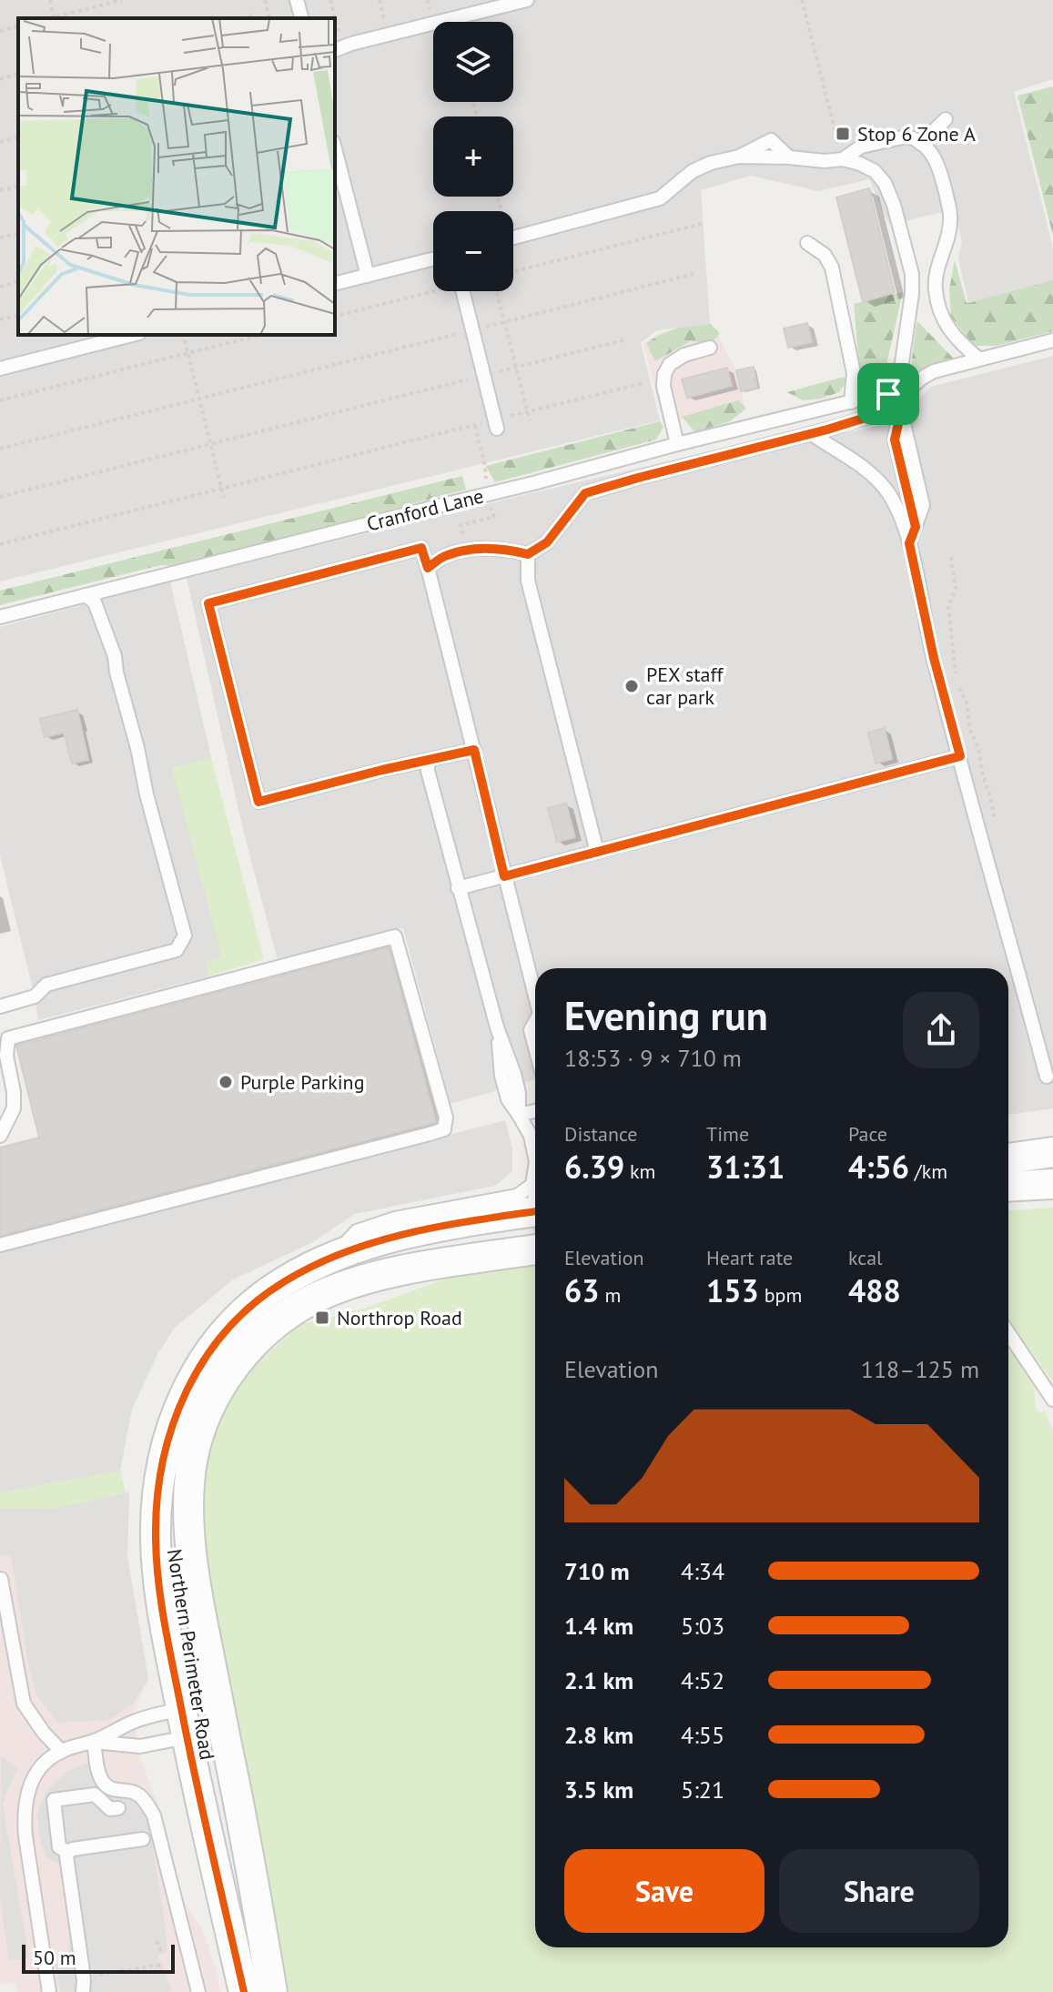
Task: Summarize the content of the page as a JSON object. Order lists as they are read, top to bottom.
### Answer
{
  "streets": {
    "street": ["Northern Perimeter Road"],
    "lane": ["Cranford Lane"]
  },
  "places": {
    "transit": ["Stop 6 Zone A", "Northrop Road"],
    "other": ["PEX staff car park", "Purple Parking"]
  },
  "scale_bar": "50 m",
  "page": {
    "map_buttons": ["+", "−"],
    "heading": ["Evening run", "18:53 · 9 × 710 m"],
    "stats": [
      ["Distance", "6.39 km"],
      ["Time", "31:31"],
      ["Pace", "4:56 /km"],
      ["Elevation", "63 m"],
      ["Heart rate", "153 bpm"],
      ["kcal", "488"]
    ],
    "chart": ["Elevation", "118–125 m"],
    "list": [
      {
        "name": "710 m",
        "note": "4:34"
      },
      {
        "name": "1.4 km",
        "note": "5:03"
      },
      {
        "name": "2.1 km",
        "note": "4:52"
      },
      {
        "name": "2.8 km",
        "note": "4:55"
      },
      {
        "name": "3.5 km",
        "note": "5:21"
      }
    ],
    "buttons": ["Save", "Share"],
    "scale": "50 m"
  }
}
